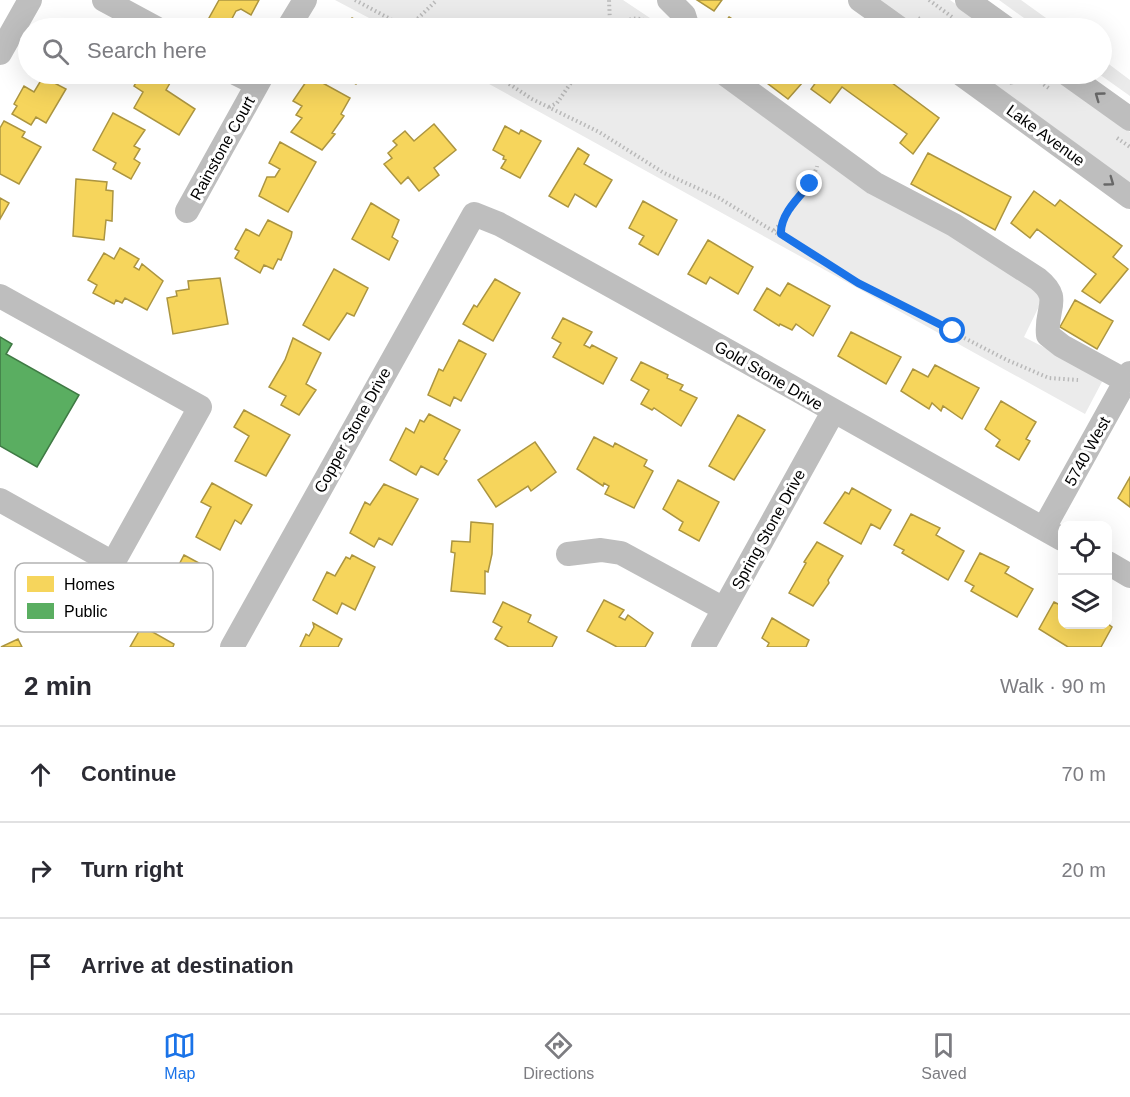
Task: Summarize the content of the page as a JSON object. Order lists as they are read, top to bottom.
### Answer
{
  "streets": {
    "street": [
      "Lake Avenue",
      "Rainstone Court",
      "Gold Stone Drive",
      "Copper Stone Drive",
      "5740 West",
      "Spring Stone Drive"
    ]
  },
  "crossings": [
    ["Gold Stone Drive", "Copper Stone Drive"],
    ["Gold Stone Drive", "5740 West"],
    ["Gold Stone Drive", "Spring Stone Drive"]
  ],
  "legend": ["Homes", "Public"],
  "page": {
    "search": "Search here",
    "heading": ["2 min", "Walk · 90 m"],
    "list": [
      ["Continue", "70 m"],
      ["Turn right", "20 m"],
      "Arrive at destination"
    ],
    "nav": ["Map", "Directions", "Saved"]
  }
}
